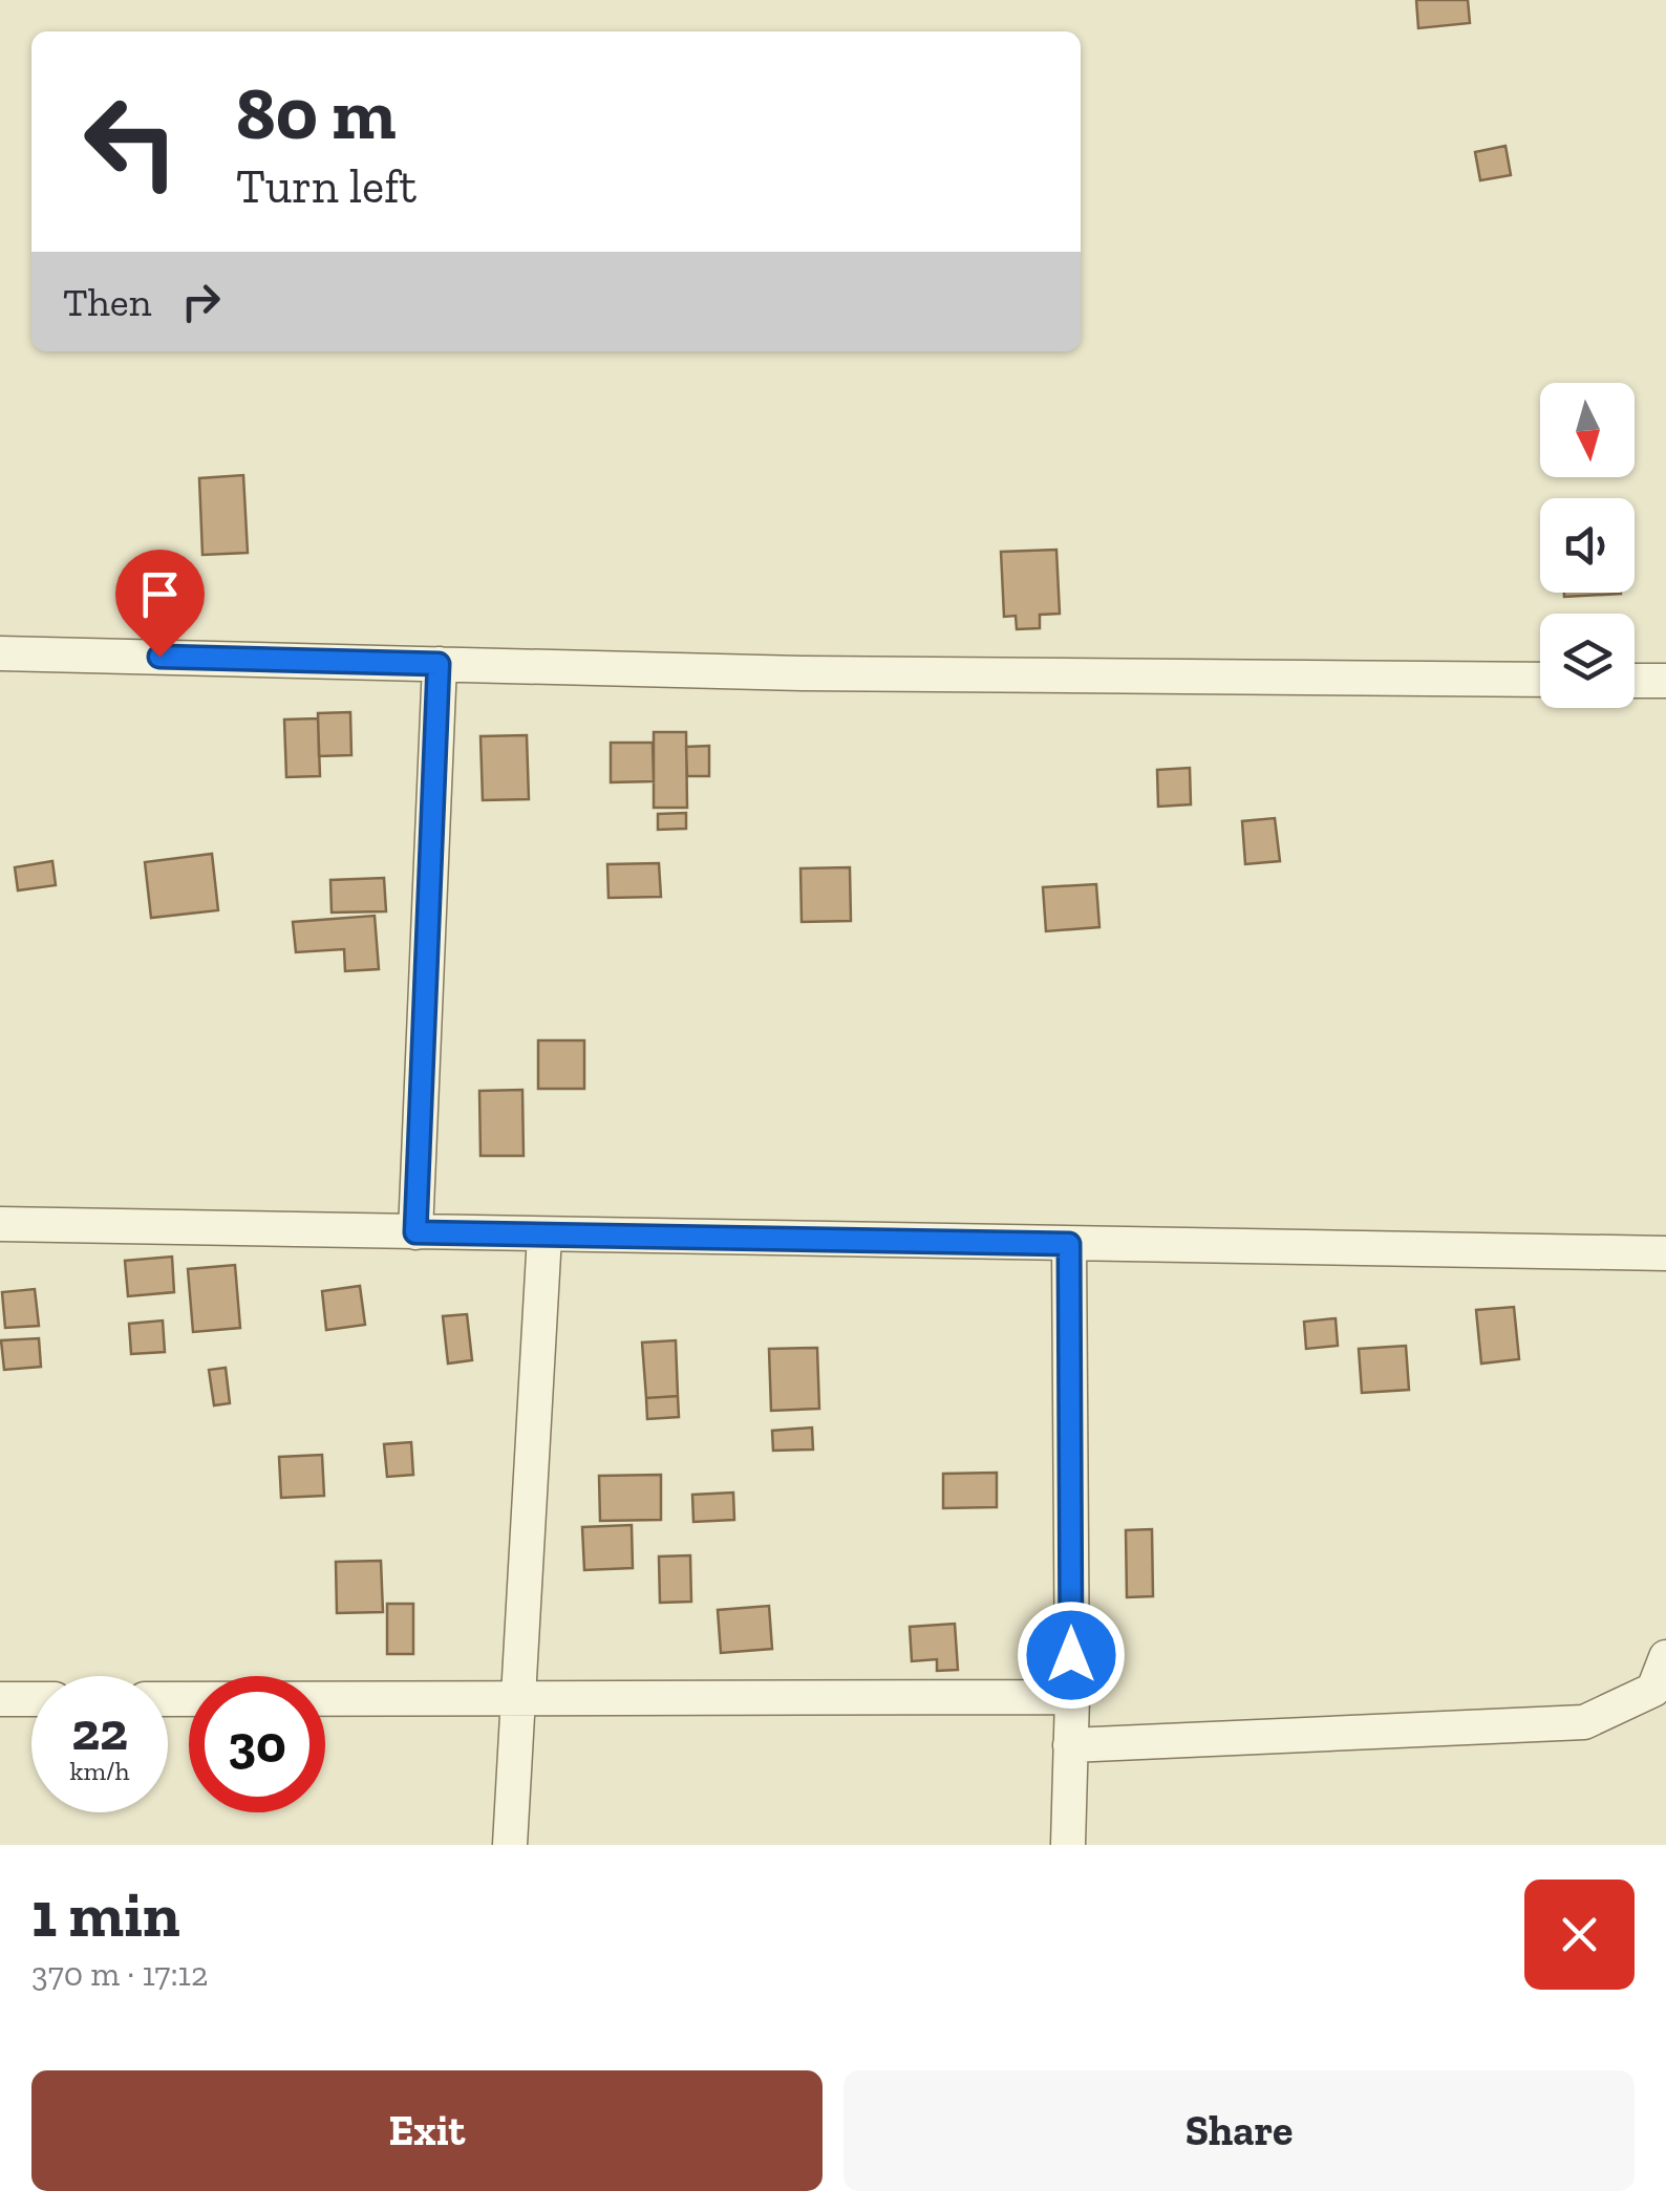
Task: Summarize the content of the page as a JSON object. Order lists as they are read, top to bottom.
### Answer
{
  "north": "bottom",
  "page": {
    "turn": ["80 m", "Turn left"],
    "then": "Then",
    "speed": "22 km/h",
    "limit": "30",
    "heading": ["1 min", "370 m · 17:12"],
    "buttons": ["Exit", "Share"]
  }
}
